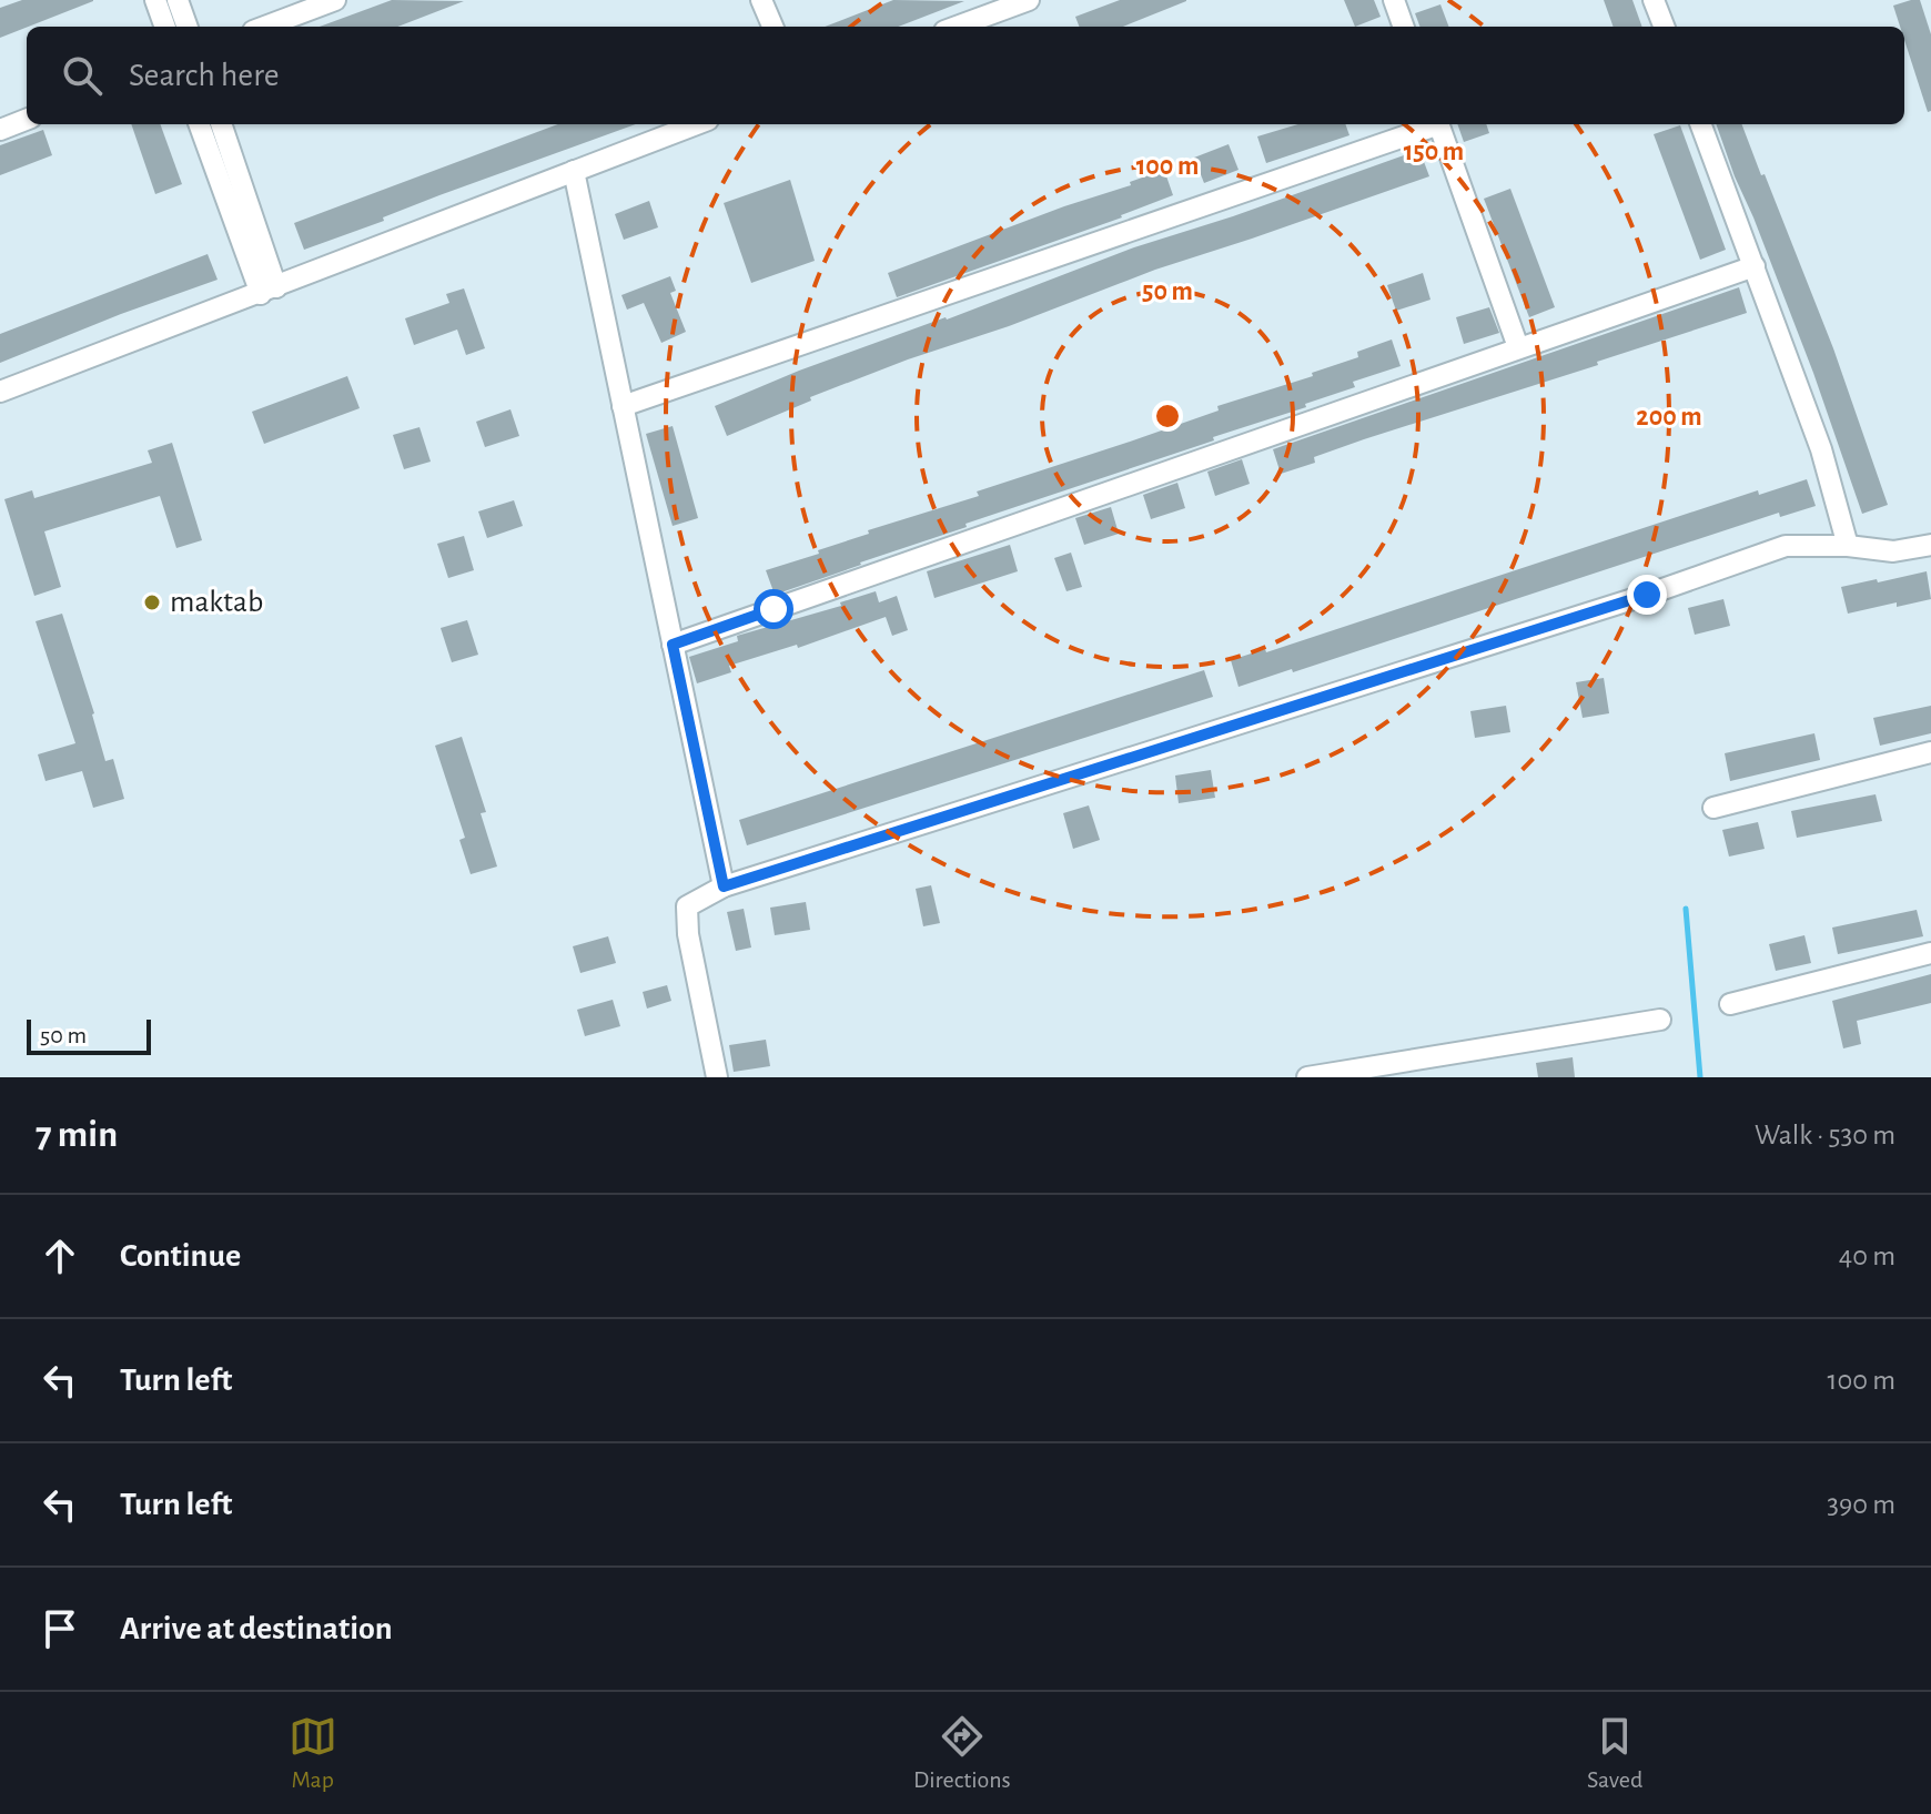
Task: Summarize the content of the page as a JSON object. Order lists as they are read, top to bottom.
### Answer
{
  "places": ["maktab"],
  "scale_bar": "50 m",
  "page": {
    "search": "Search here",
    "scale": "50 m",
    "heading": ["7 min", "Walk · 530 m"],
    "list": [
      ["Continue", "40 m"],
      ["Turn left", "100 m"],
      ["Turn left", "390 m"],
      "Arrive at destination"
    ],
    "nav": ["Map", "Directions", "Saved"]
  },
  "rings": [
    "150 m",
    "100 m",
    "50 m",
    "200 m"
  ]
}
